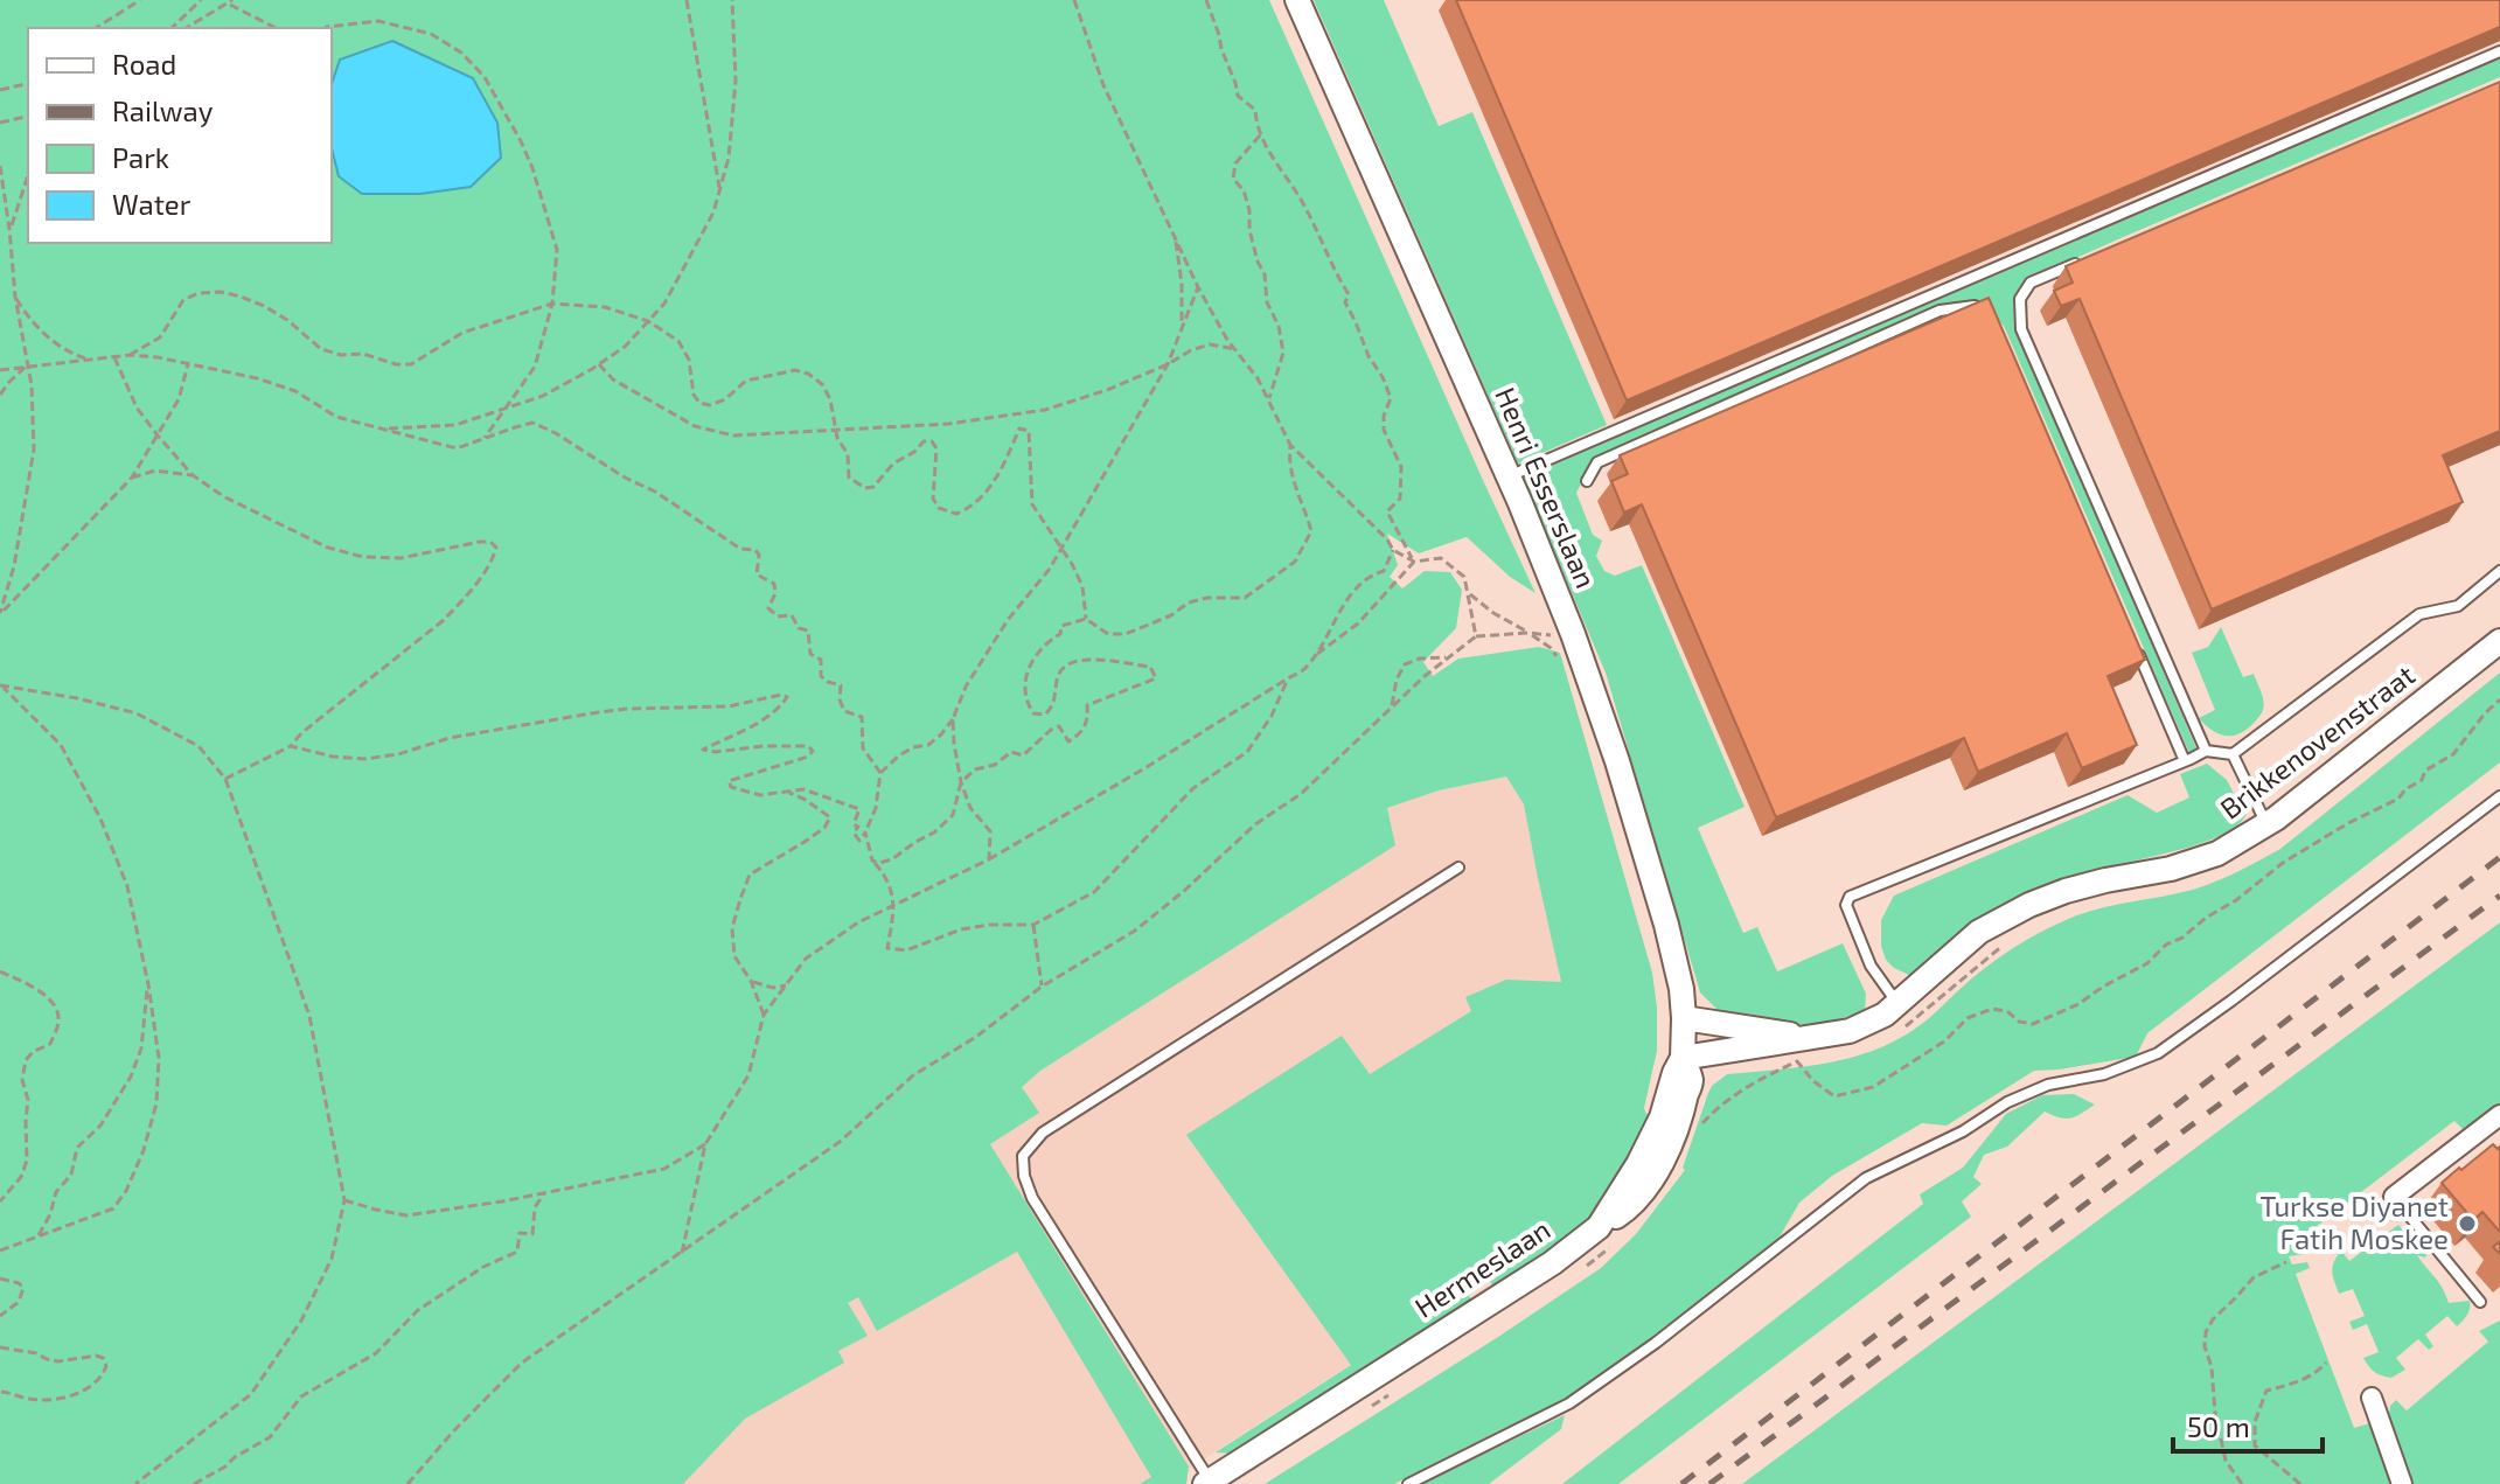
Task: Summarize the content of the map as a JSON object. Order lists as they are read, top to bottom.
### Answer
{
  "streets": {
    "street": ["Henri Esserslaan", "Brikkenovenstraat", "Hermeslaan"]
  },
  "crossings": [
    ["Henri Esserslaan", "Brikkenovenstraat"],
    ["Brikkenovenstraat", "Hermeslaan"]
  ],
  "places": ["Turkse Diyanet Fatih Moskee"],
  "legend": [
    "Road",
    "Railway",
    "Park",
    "Water"
  ],
  "scale_bar": "50 m"
}
